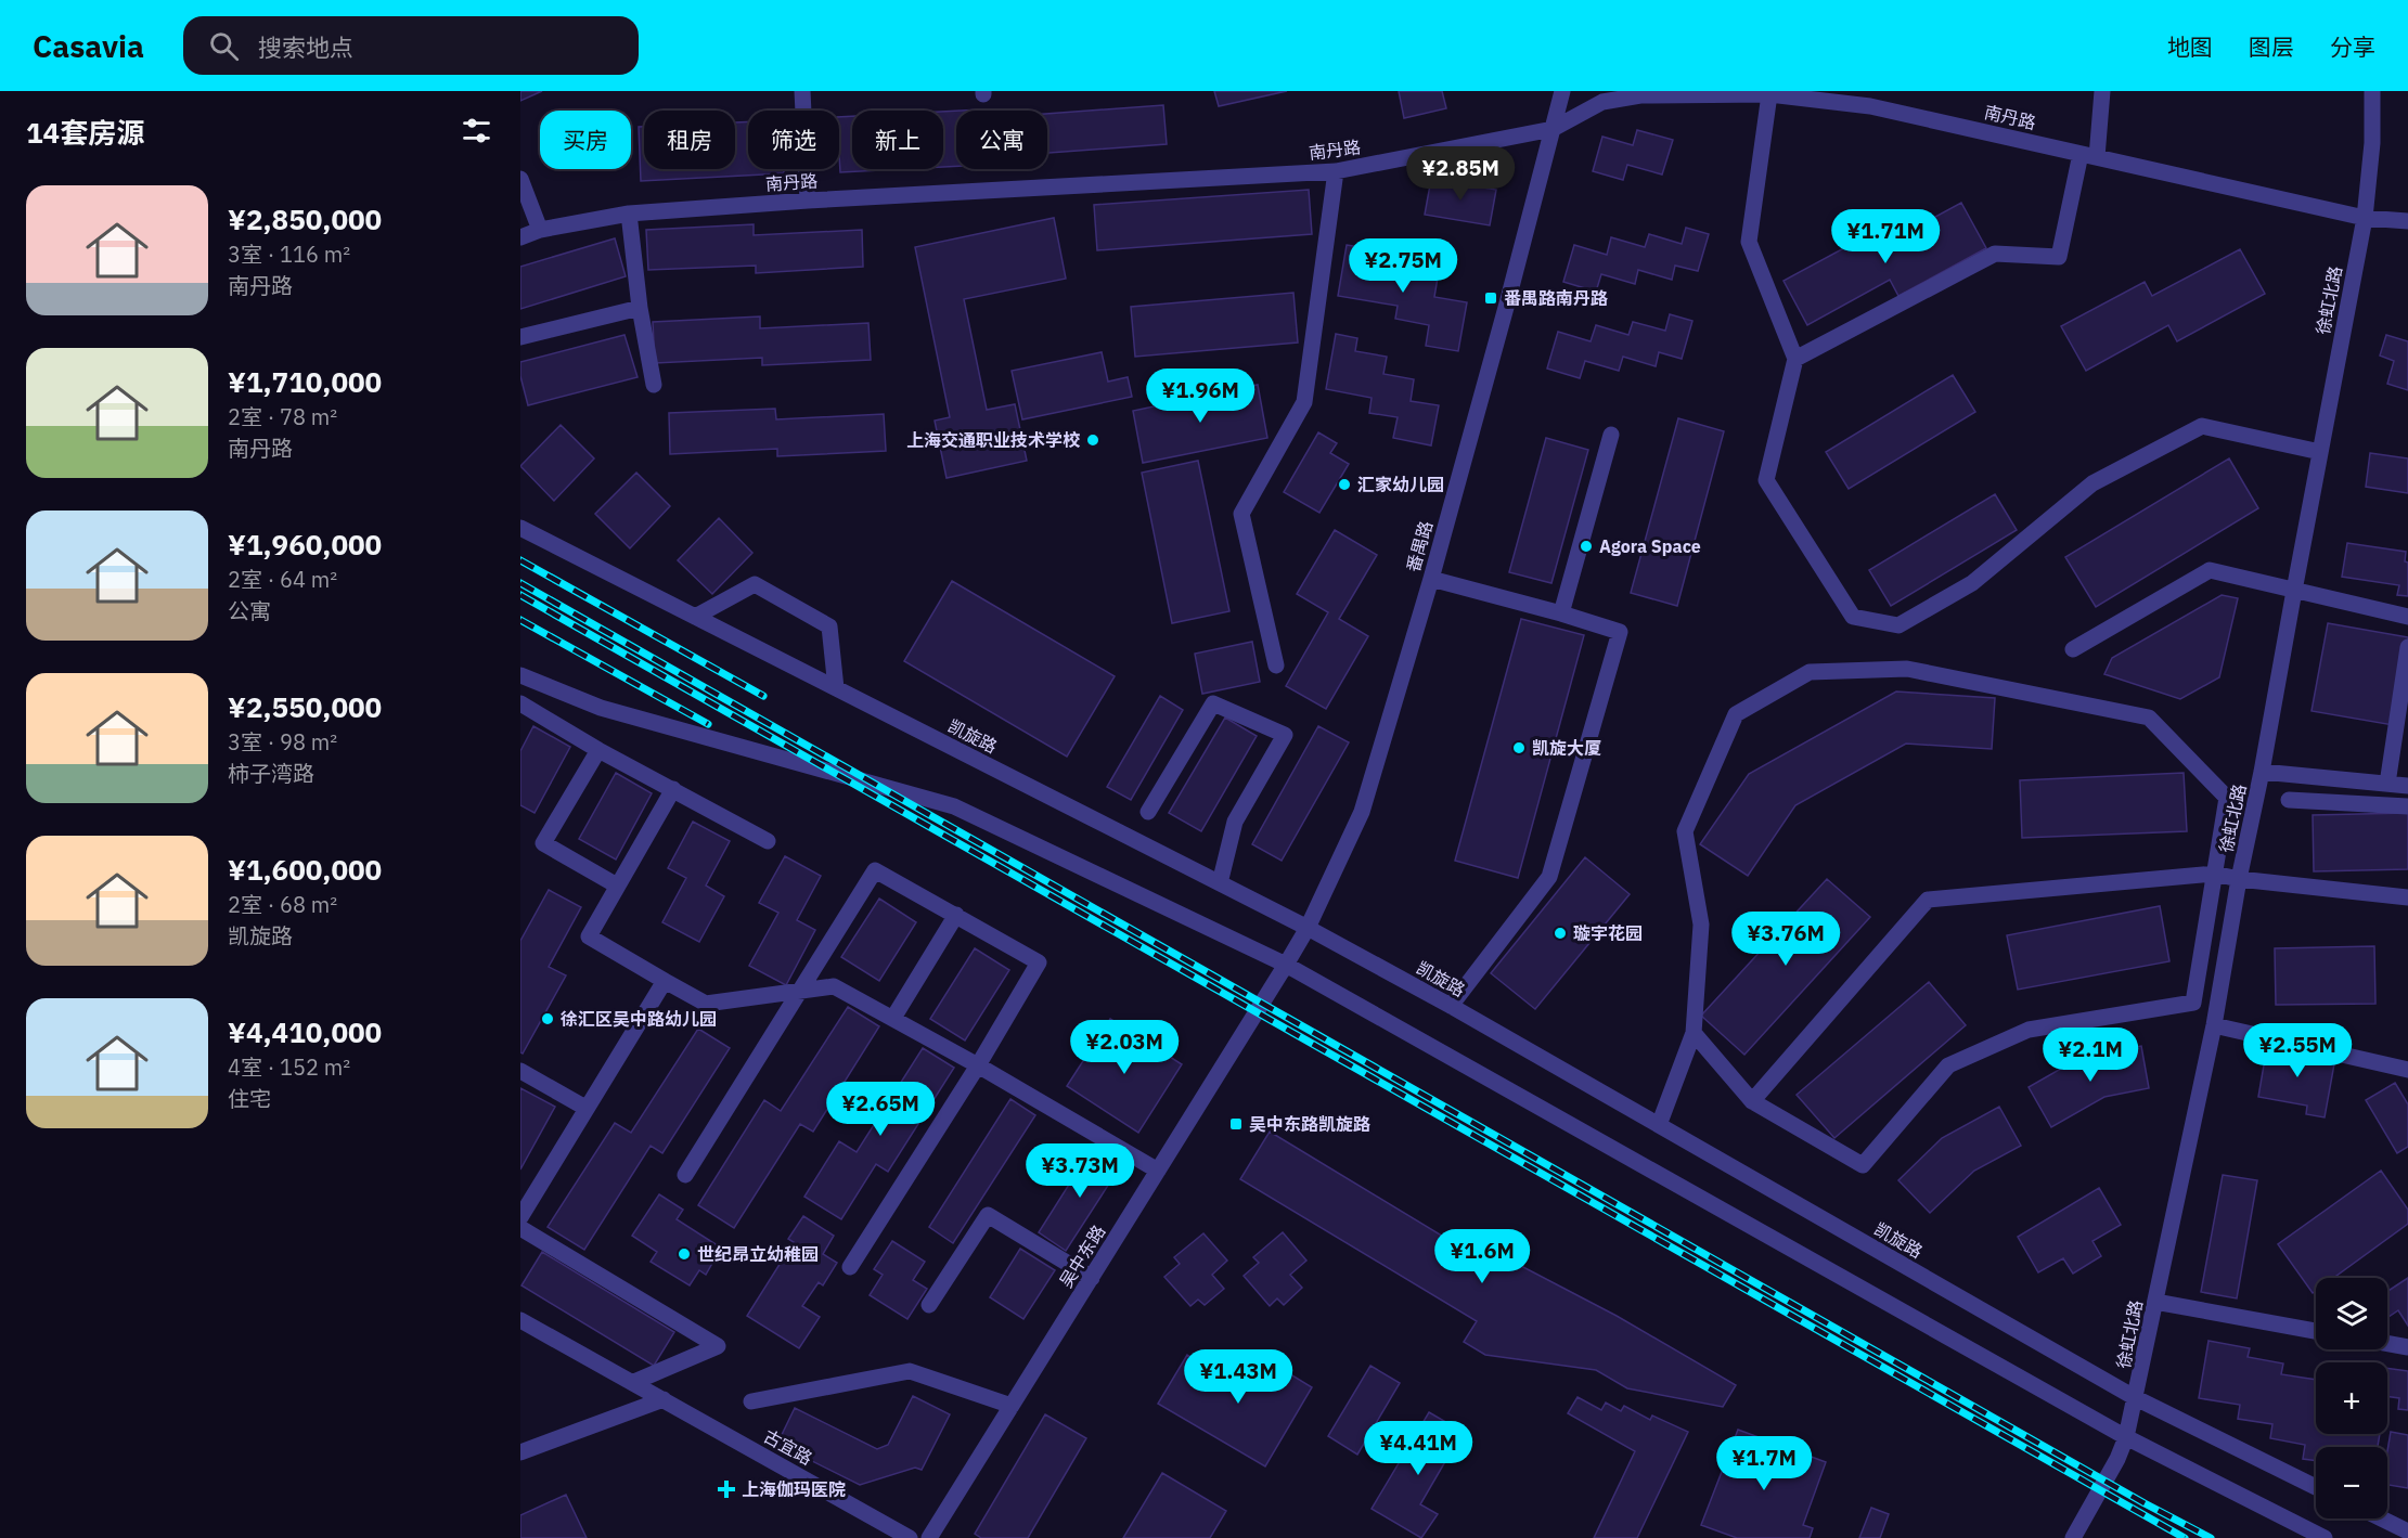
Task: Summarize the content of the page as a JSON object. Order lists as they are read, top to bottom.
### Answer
{
  "streets": {
    "street": [
      "南丹路",
      "徐虹北路",
      "番禺路",
      "凯旋路",
      "吴中东路",
      "古宜路"
    ]
  },
  "crossings": [
    ["南丹路", "徐虹北路"],
    ["南丹路", "番禺路"],
    ["徐虹北路", "凯旋路"],
    ["番禺路", "凯旋路"],
    ["番禺路", "吴中东路"],
    ["凯旋路", "吴中东路"]
  ],
  "places": {
    "transit": ["番禺路南丹路", "吴中东路凯旋路"],
    "other": [
      "上海交通职业技术学校",
      "汇家幼儿园",
      "Agora Space",
      "凯旋大厦",
      "璇宇花园",
      "徐汇区吴中路幼儿园",
      "世纪昂立幼稚园"
    ],
    "health": ["上海伽玛医院"]
  },
  "page": {
    "header": "Casavia",
    "search": "搜索地点",
    "nav": ["地图", "图层", "分享"],
    "heading": "14套房源",
    "chip": [
      "买房",
      "租房",
      "筛选",
      "新上",
      "公寓"
    ],
    "price": [
      "¥2.85M",
      "¥1.71M",
      "¥2.75M",
      "¥1.96M",
      "¥3.76M",
      "¥2.03M",
      "¥2.55M",
      "¥2.1M",
      "¥2.65M",
      "¥3.73M",
      "¥1.6M",
      "¥1.43M",
      "¥4.41M",
      "¥1.7M"
    ],
    "list": [
      {
        "name": "¥2,850,000",
        "note": "3室 · 116 m² · 南丹路"
      },
      {
        "name": "¥1,710,000",
        "note": "2室 · 78 m² · 南丹路"
      },
      {
        "name": "¥1,960,000",
        "note": "2室 · 64 m² · 公寓"
      },
      {
        "name": "¥2,550,000",
        "note": "3室 · 98 m² · 柿子湾路"
      },
      {
        "name": "¥1,600,000",
        "note": "2室 · 68 m² · 凯旋路"
      },
      {
        "name": "¥4,410,000",
        "note": "4室 · 152 m² · 住宅"
      }
    ],
    "map_buttons": ["+", "−"]
  }
}
